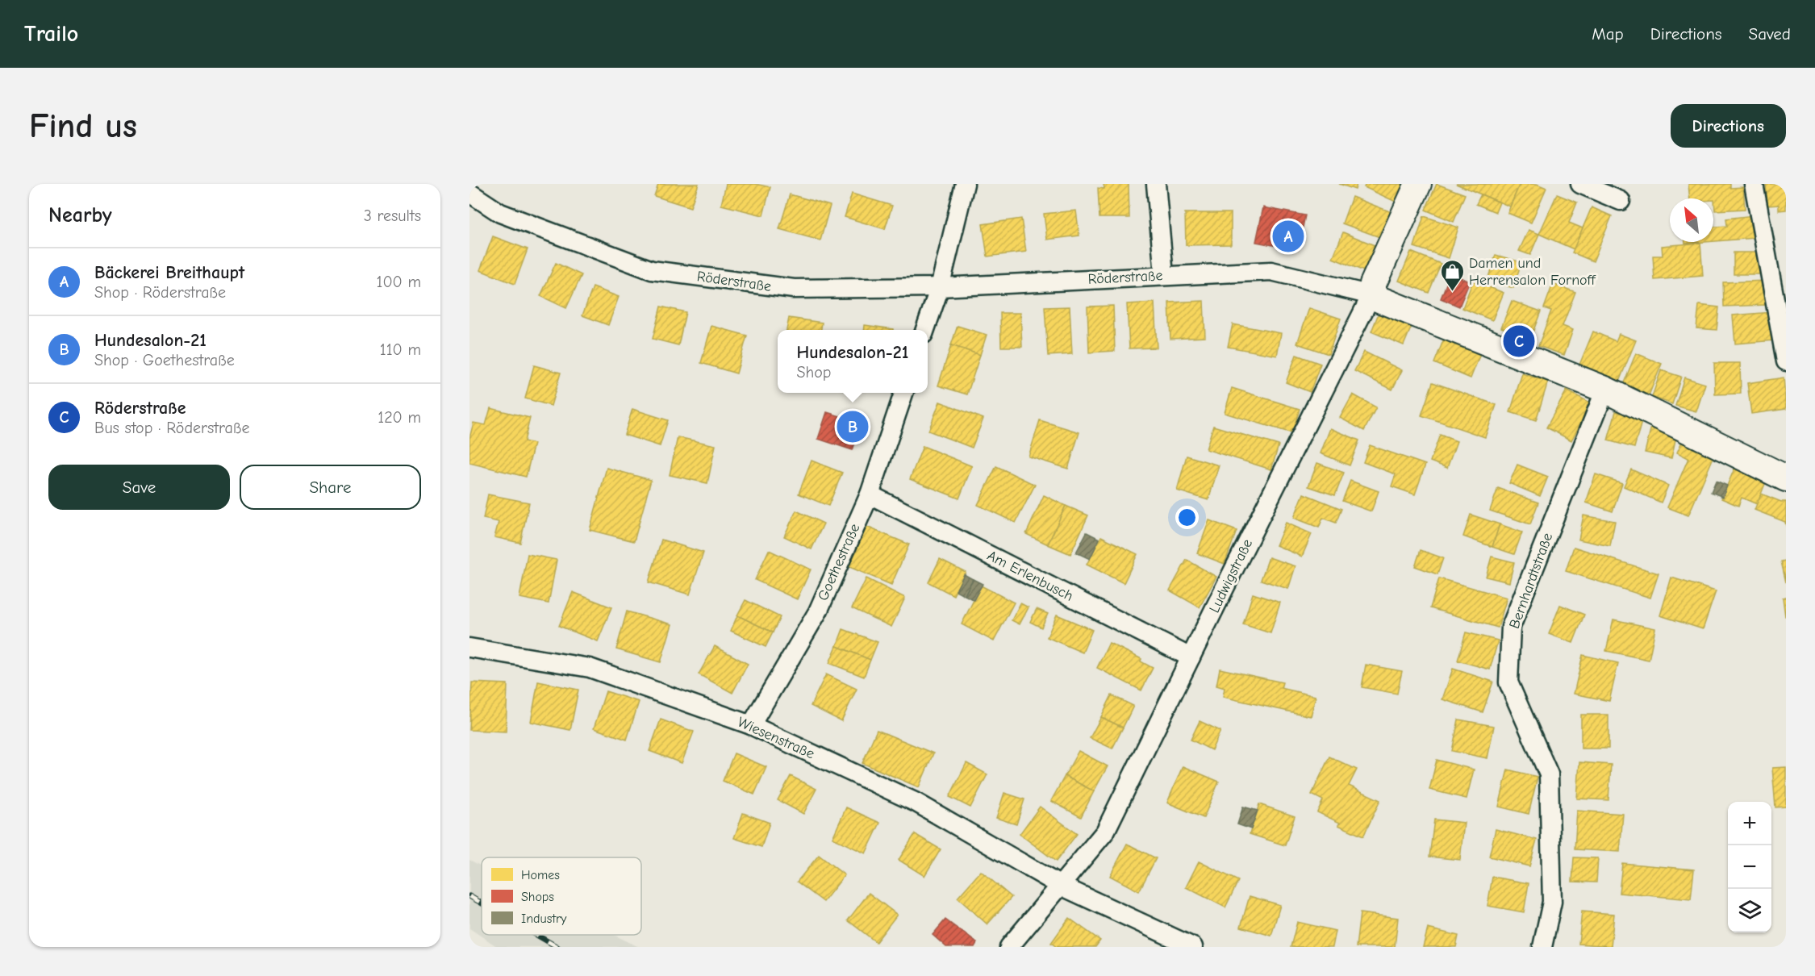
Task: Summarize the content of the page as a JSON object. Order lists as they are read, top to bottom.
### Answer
{
  "streets": {
    "street": [
      "Röderstraße",
      "Goethestraße",
      "Am Erlenbusch",
      "Ludwigstraße",
      "Bernhardtstraße",
      "Wiesenstraße"
    ]
  },
  "crossings": [
    ["Röderstraße", "Ludwigstraße"],
    ["Röderstraße", "Bernhardtstraße"],
    ["Goethestraße", "Am Erlenbusch"],
    ["Goethestraße", "Wiesenstraße"],
    ["Am Erlenbusch", "Ludwigstraße"],
    ["Ludwigstraße", "Wiesenstraße"]
  ],
  "places": {
    "shop": ["Damen und Herrensalon Fornoff"]
  },
  "legend": ["Homes", "Shops", "Industry"],
  "north": "top left",
  "page": {
    "header": "Trailo",
    "nav": ["Map", "Directions", "Saved"],
    "buttons": [
      "Directions",
      ["Save", "Share"]
    ],
    "title": "Find us",
    "heading": ["Nearby", "3 results"],
    "pins": ["A", "C", "B"],
    "list": [
      {
        "mark": "A",
        "name": "Bäckerei Breithaupt",
        "note": "Shop · Röderstraße",
        "value": "100 m"
      },
      {
        "mark": "B",
        "name": "Hundesalon-21",
        "note": "Shop · Goethestraße",
        "value": "110 m"
      },
      {
        "mark": "C",
        "name": "Röderstraße",
        "note": "Bus stop · Röderstraße",
        "value": "120 m"
      }
    ],
    "popup": ["Hundesalon-21", "Shop"],
    "map_buttons": ["+", "−"]
  }
}
